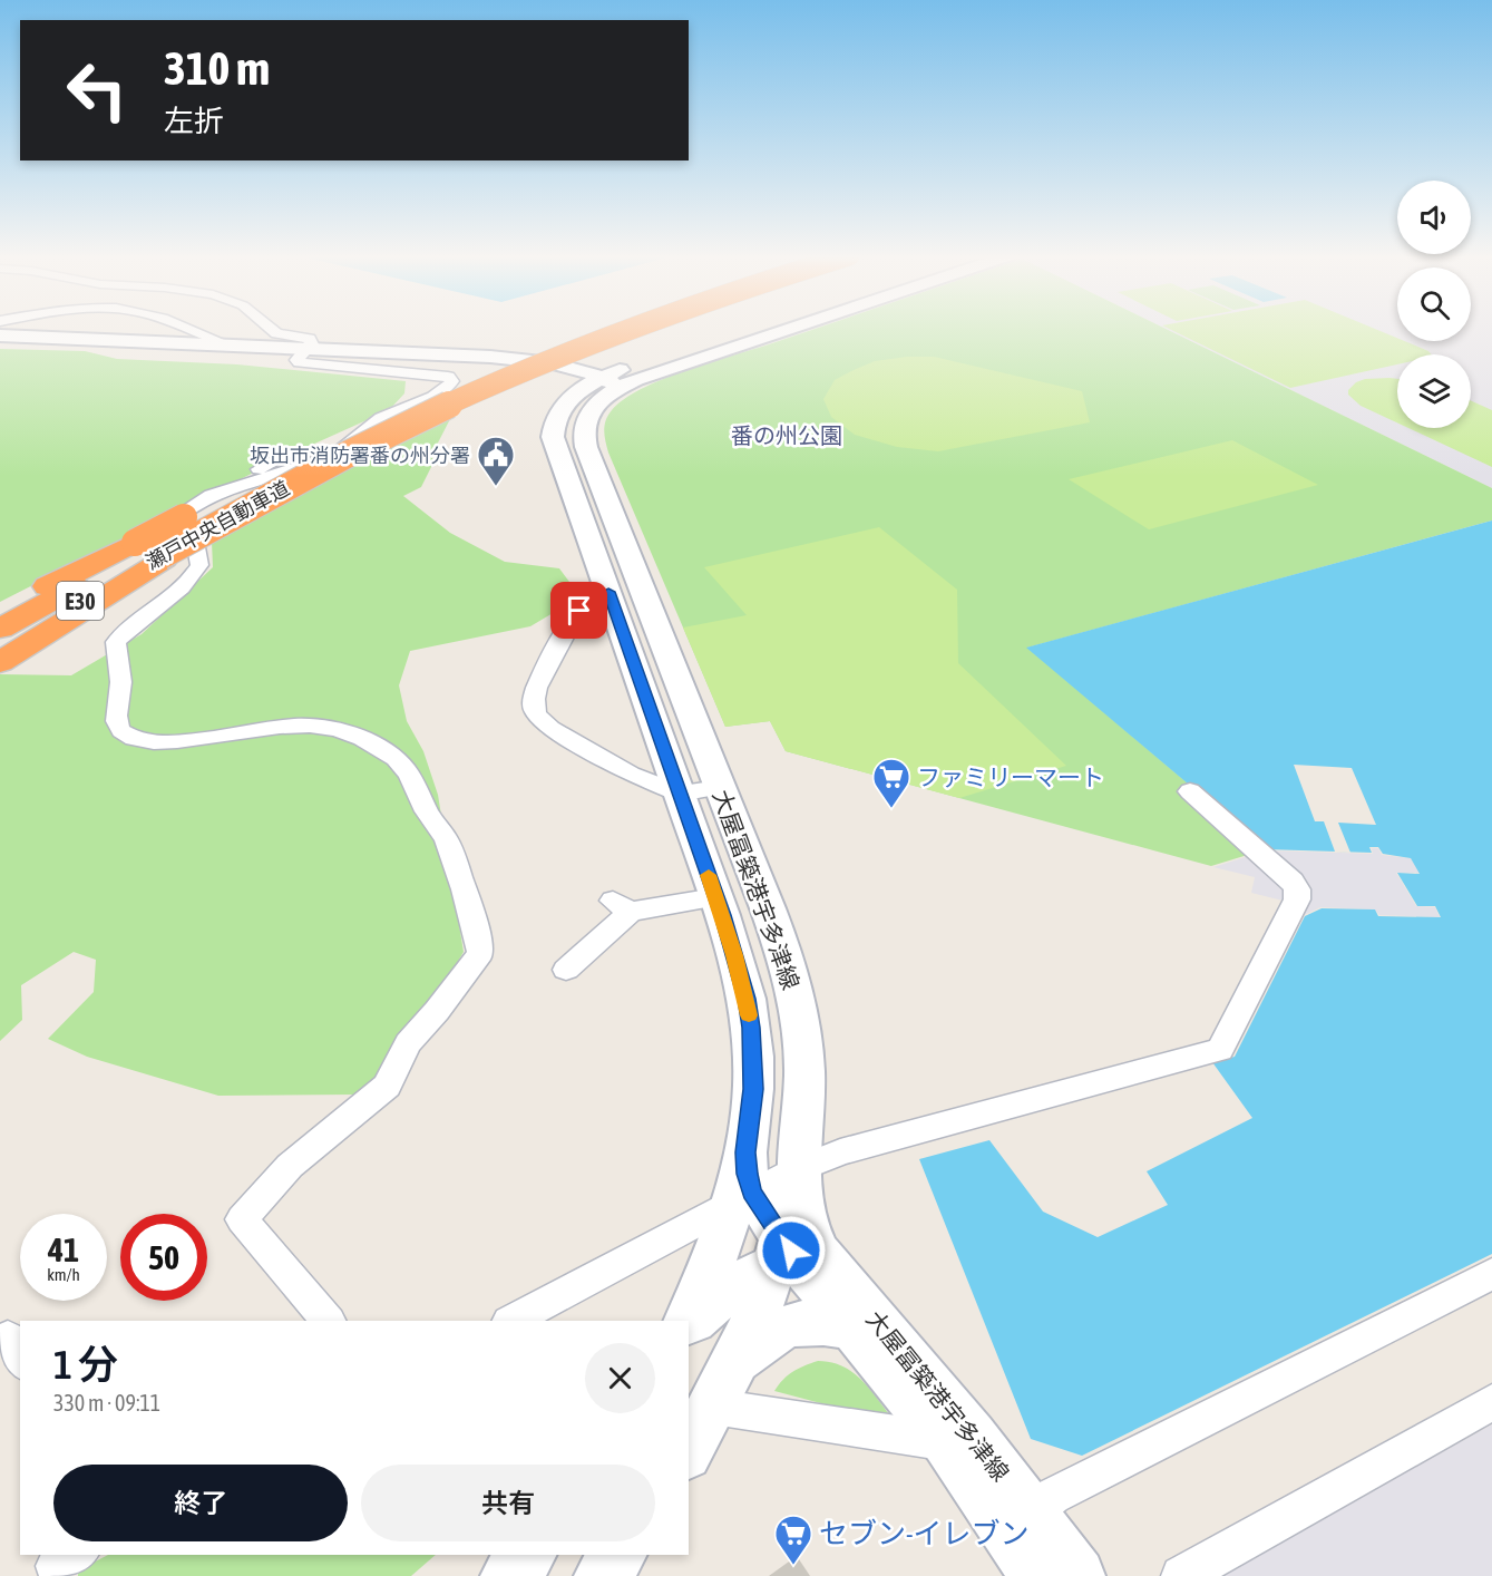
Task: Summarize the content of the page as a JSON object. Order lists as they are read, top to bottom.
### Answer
{
  "streets": {
    "highway": ["瀬戸中央自動車道", "E30"],
    "main road": ["大屋冨築港宇多津線"]
  },
  "districts": ["番の州公園"],
  "places": {
    "public building": ["坂出市消防署番の州分署"],
    "supermarket": ["ファミリーマート", "セブン-イレブン"]
  },
  "page": {
    "turn": ["310 m", "左折"],
    "speed": "41 km/h",
    "limit": "50",
    "heading": ["1 分", "330 m · 09:11"],
    "buttons": ["終了", "共有"]
  }
}
